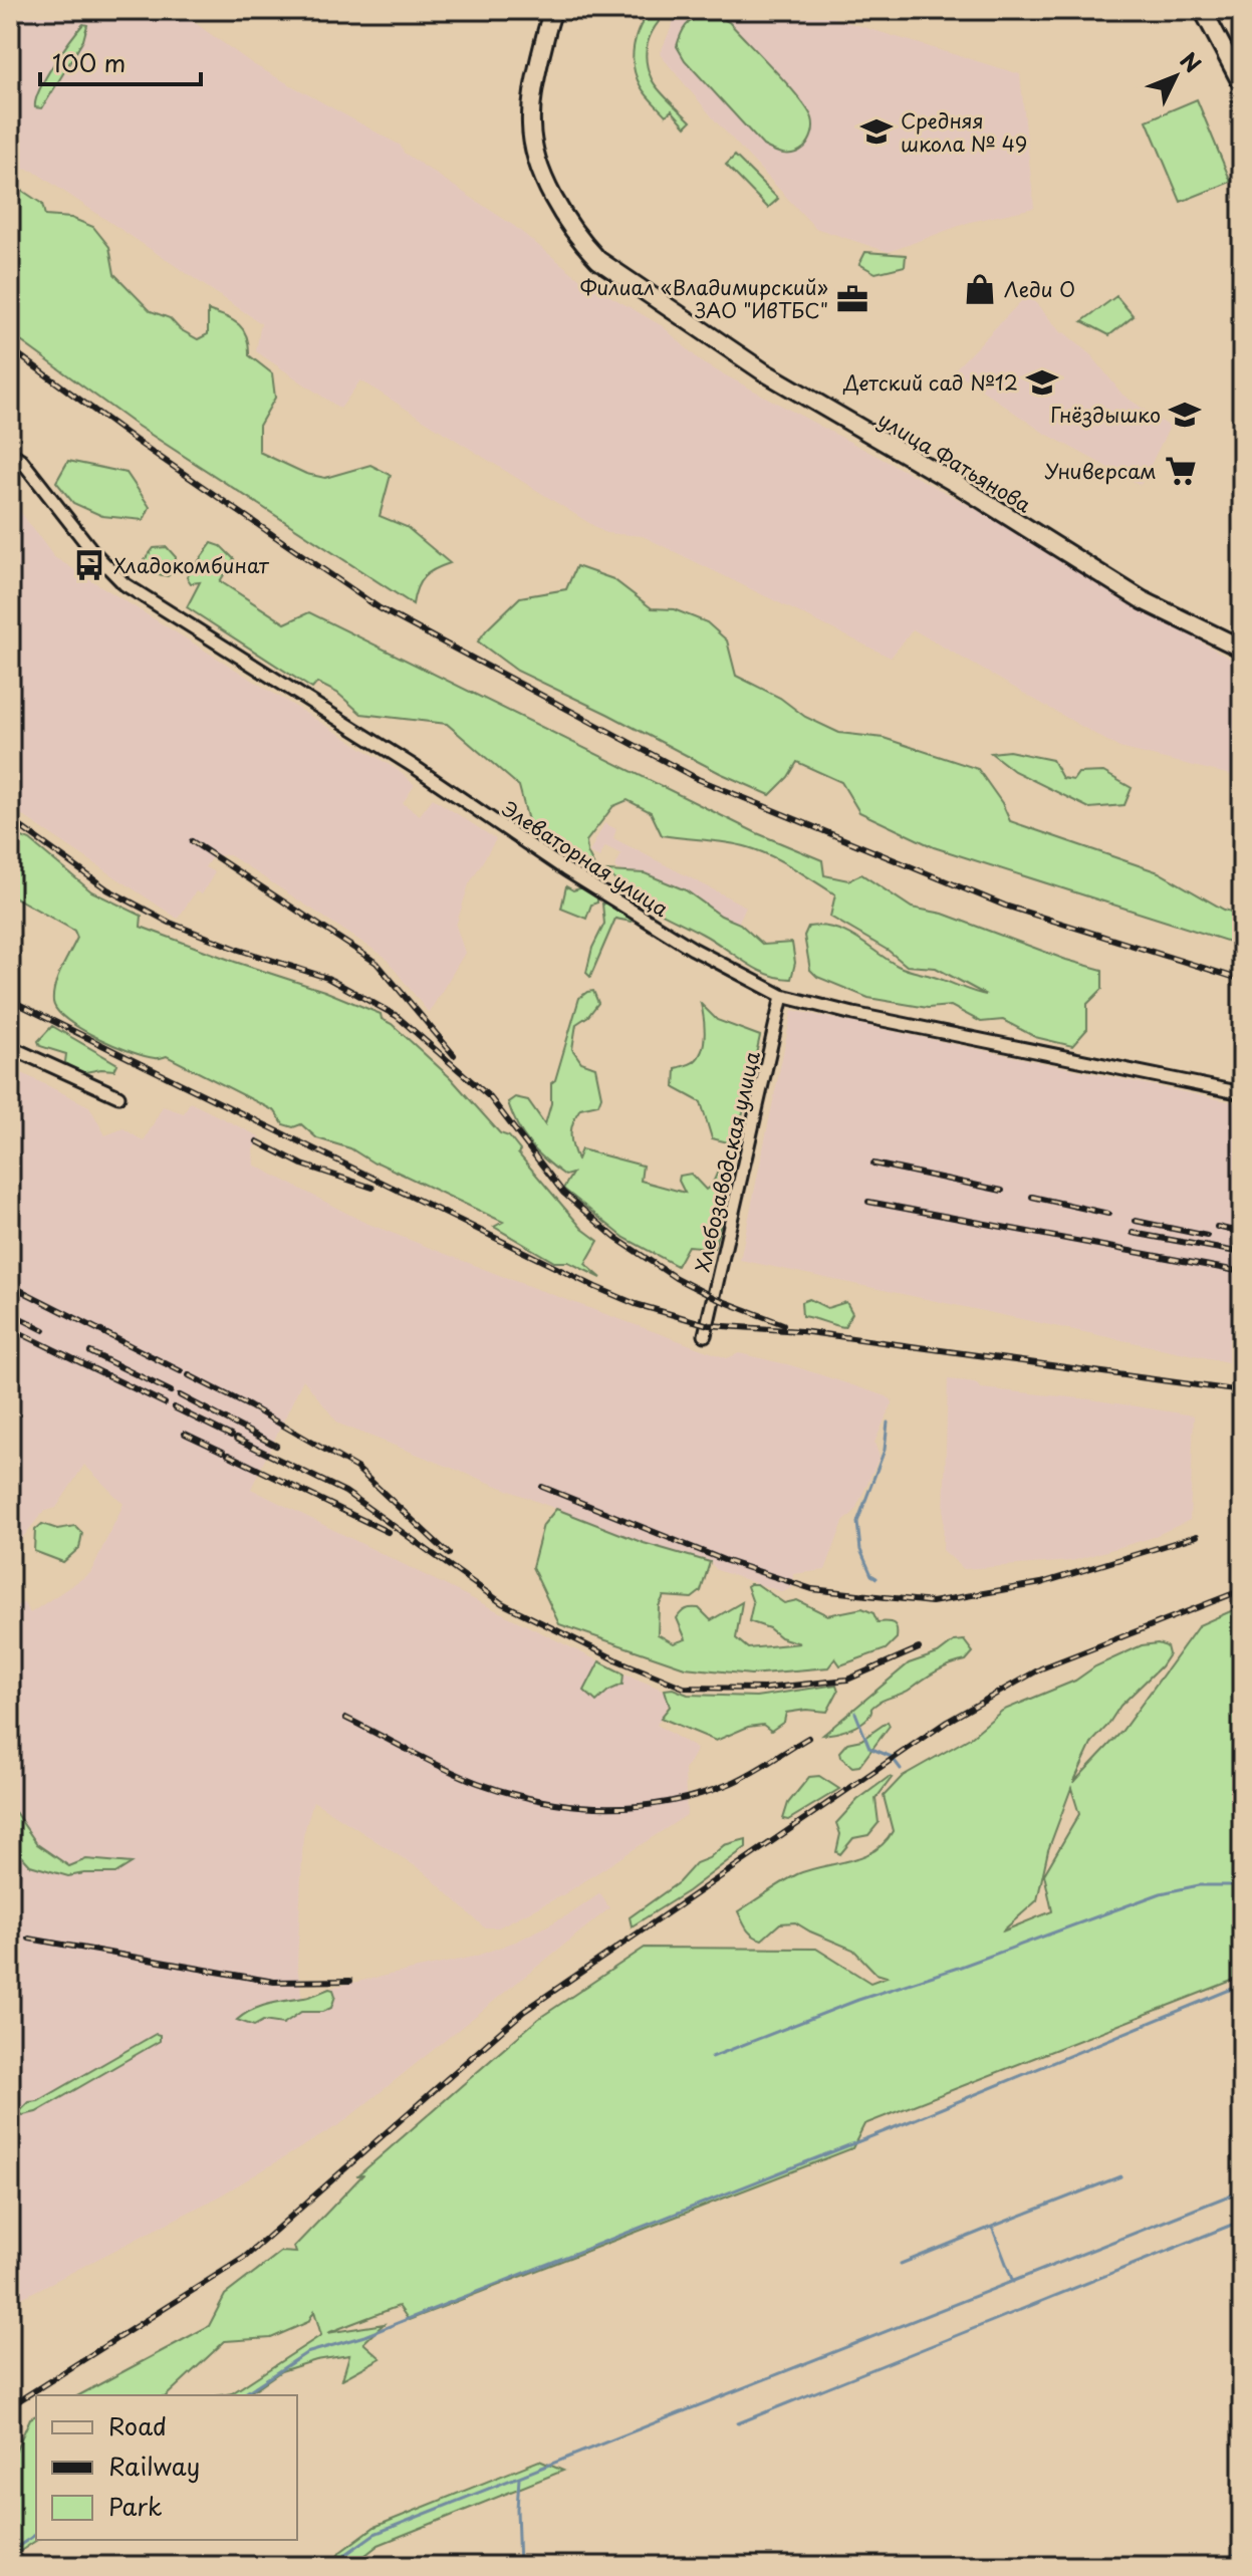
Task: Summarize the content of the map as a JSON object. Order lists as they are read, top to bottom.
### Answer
{
  "streets": {
    "street": ["улица Фатьянова", "Элеваторная улица", "Хлебозаводская улица"]
  },
  "crossings": [
    ["Элеваторная улица", "Хлебозаводская улица"]
  ],
  "places": {
    "school or university": ["Средняя школа № 49", "Детский сад №12", "Гнёздышко"],
    "shop": ["Леди О"],
    "office": ["Филиал «Владимирский» ЗАО \"ИвТБС\""],
    "supermarket": ["Универсам"],
    "bus stop": ["Хладокомбинат"]
  },
  "legend": ["Road", "Railway", "Park"],
  "scale_bar": "100 m",
  "north": "top right"
}
